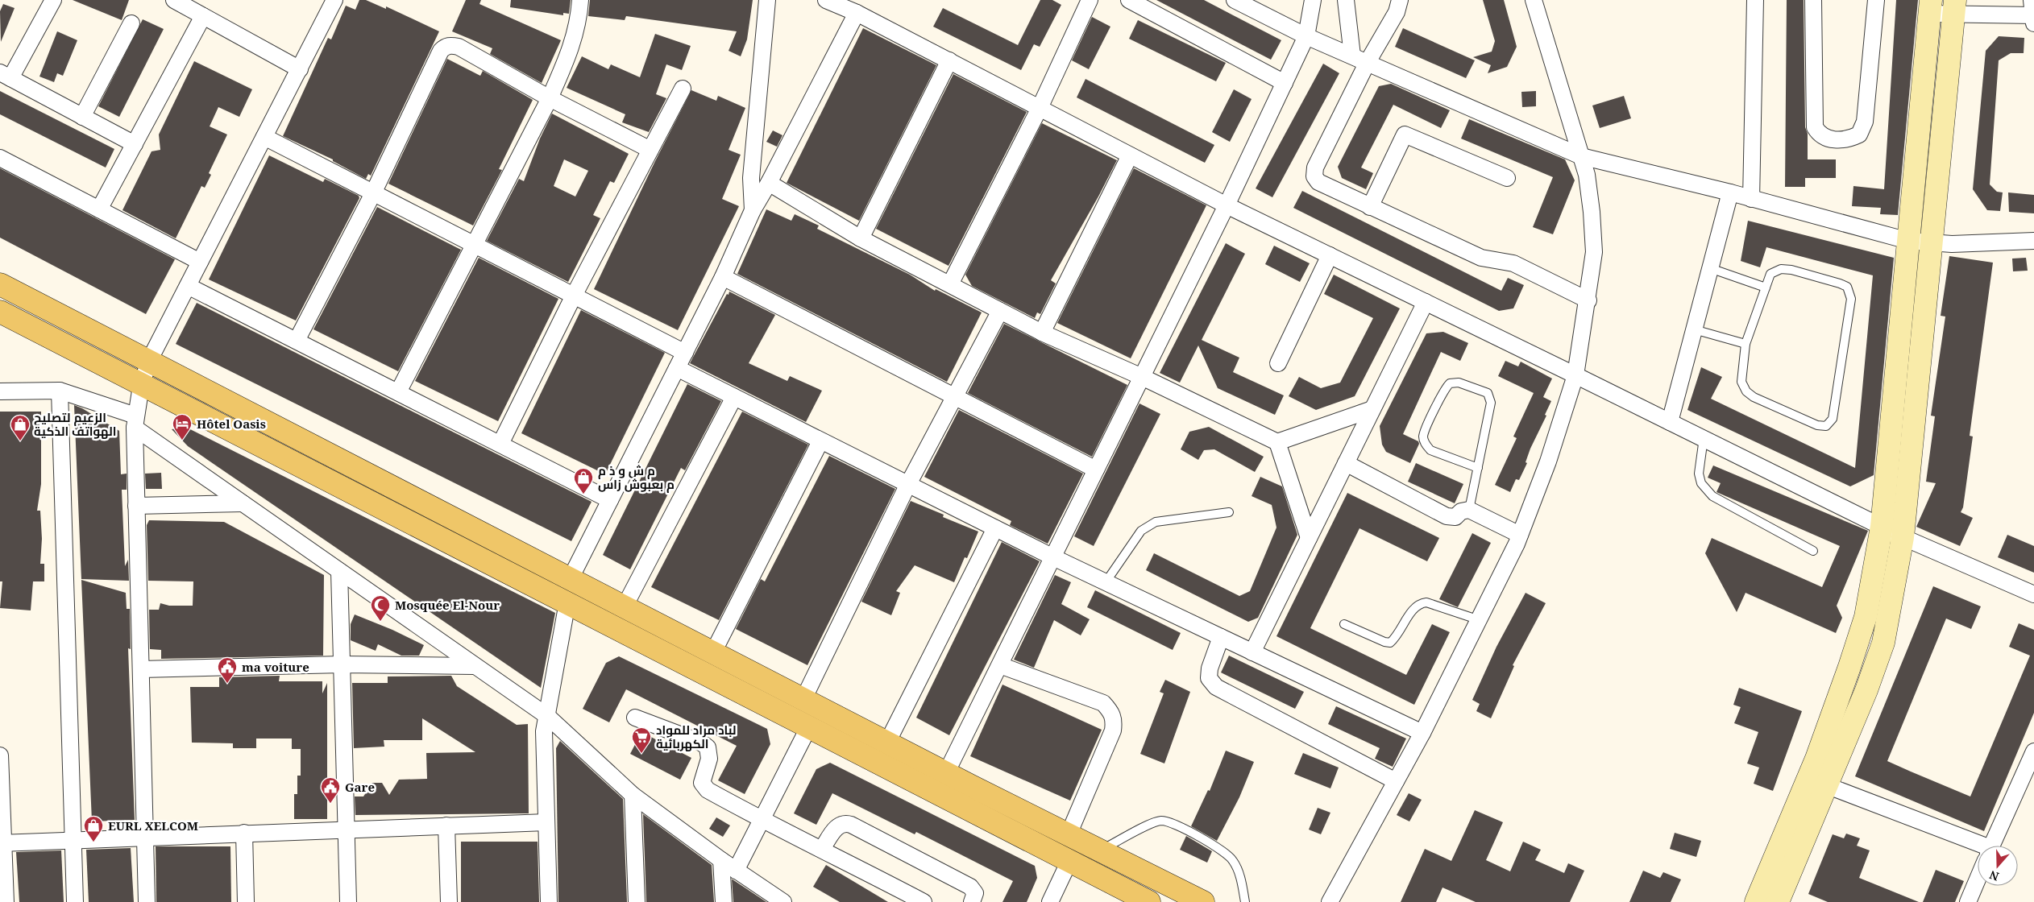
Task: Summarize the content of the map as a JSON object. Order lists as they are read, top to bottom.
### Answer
{
  "places": {
    "hotel": ["Hôtel Oasis"],
    "shop": ["الزعيم لتصليح الهواتف الذكية", "م ش و ذ م م بعبوش زاس", "EURL XELCOM"],
    "mosque": ["Mosquée El-Nour"],
    "public building": ["ma voiture", "Gare"],
    "supermarket": ["لباد مراد للمواد الكهربائية"]
  },
  "north": "bottom"
}
